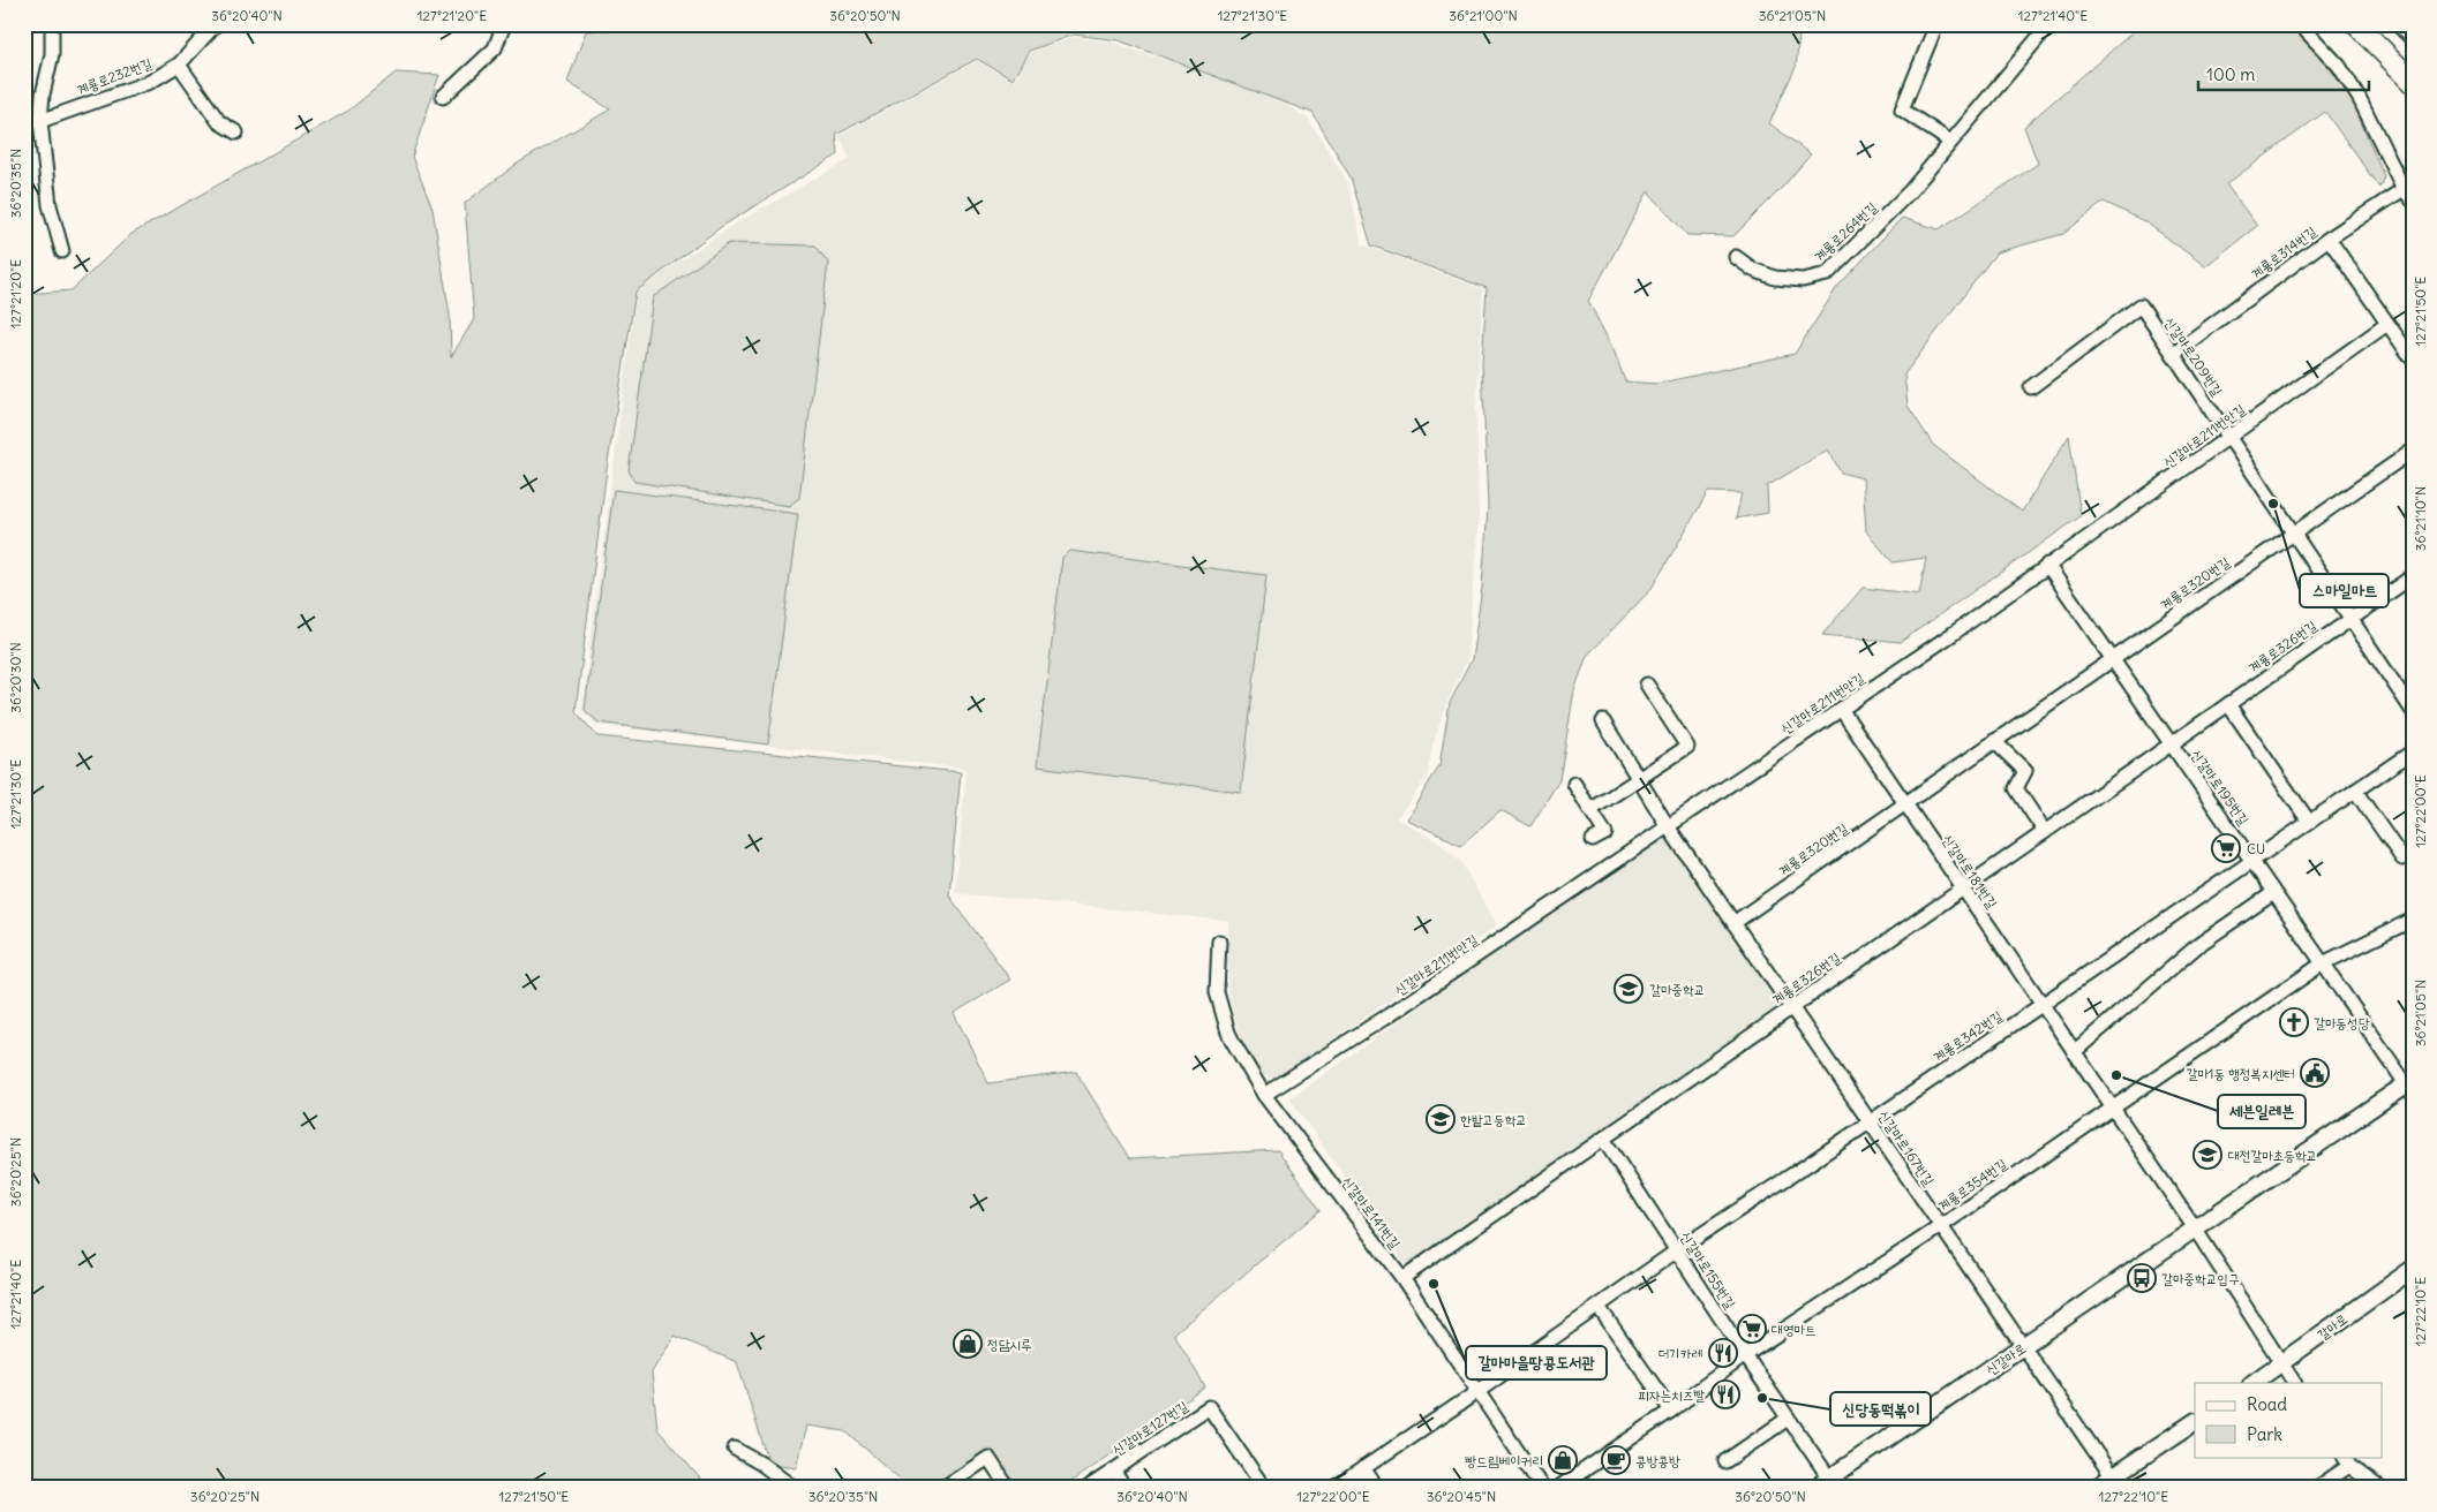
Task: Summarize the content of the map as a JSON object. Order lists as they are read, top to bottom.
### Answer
{
  "streets": {
    "street": [
      "계룡로232번길",
      "계룡로264번길",
      "계룡로314번길",
      "신갈마로209번길",
      "신갈마로211번안길",
      "계룡로320번길",
      "계룡로326번길",
      "신갈마로195번길",
      "신갈마로181번길",
      "계룡로342번길",
      "신갈마로167번길",
      "계룡로354번길",
      "신갈마로141번길",
      "신갈마로155번길",
      "갈마로",
      "신갈마로",
      "신갈마로127번길"
    ]
  },
  "crossings": [
    ["계룡로314번길", "신갈마로209번길"],
    ["신갈마로209번길", "신갈마로211번안길"],
    ["신갈마로209번길", "계룡로320번길"],
    ["신갈마로209번길", "계룡로326번길"],
    ["신갈마로211번안길", "신갈마로195번길"],
    ["신갈마로211번안길", "신갈마로181번길"],
    ["신갈마로211번안길", "신갈마로167번길"],
    ["신갈마로211번안길", "신갈마로141번길"],
    ["계룡로320번길", "신갈마로195번길"],
    ["계룡로320번길", "신갈마로181번길"],
    ["계룡로320번길", "신갈마로167번길"],
    ["계룡로326번길", "신갈마로195번길"],
    ["계룡로326번길", "신갈마로181번길"],
    ["계룡로326번길", "신갈마로167번길"],
    ["계룡로326번길", "신갈마로141번길"],
    ["계룡로326번길", "신갈마로155번길"],
    ["신갈마로195번길", "계룡로342번길"],
    ["신갈마로195번길", "계룡로354번길"],
    ["신갈마로195번길", "신갈마로"],
    ["신갈마로181번길", "계룡로342번길"],
    ["신갈마로181번길", "계룡로354번길"],
    ["신갈마로181번길", "신갈마로"],
    ["계룡로342번길", "신갈마로167번길"],
    ["계룡로342번길", "신갈마로141번길"],
    ["계룡로342번길", "신갈마로155번길"],
    ["신갈마로167번길", "계룡로354번길"],
    ["신갈마로167번길", "신갈마로"],
    ["계룡로354번길", "신갈마로155번길"],
    ["신갈마로155번길", "신갈마로"]
  ],
  "places": {
    "other": [
      "스마일마트",
      "세븐일레븐",
      "갈마마을땅콩도서관",
      "신당동떡볶이"
    ],
    "supermarket": ["CU", "대영마트"],
    "school or university": ["갈마중학교", "한밭고등학교", "대전갈마초등학교"],
    "church": ["갈마동성당"],
    "public building": ["갈마1동 행정복지센터"],
    "bus stop": ["갈마중학교입구"],
    "shop": ["정담시루", "빵드림베이커리"],
    "restaurant": ["더기카레", "피자는치즈빨"],
    "cafe": ["콩방콩방"]
  },
  "legend": ["Road", "Park"],
  "scale_bar": "100 m",
  "coordinates": [
    "36°20'40\"N",
    "127°21'20\"E",
    "36°20'50\"N",
    "127°21'30\"E",
    "36°21'00\"N",
    "36°21'05\"N",
    "127°21'40\"E",
    "36°20'35\"N",
    "127°21'50\"E",
    "36°21'10\"N",
    "36°20'30\"N",
    "127°22'00\"E",
    "36°20'25\"N",
    "127°22'10\"E",
    "36°20'45\"N"
  ]
}
